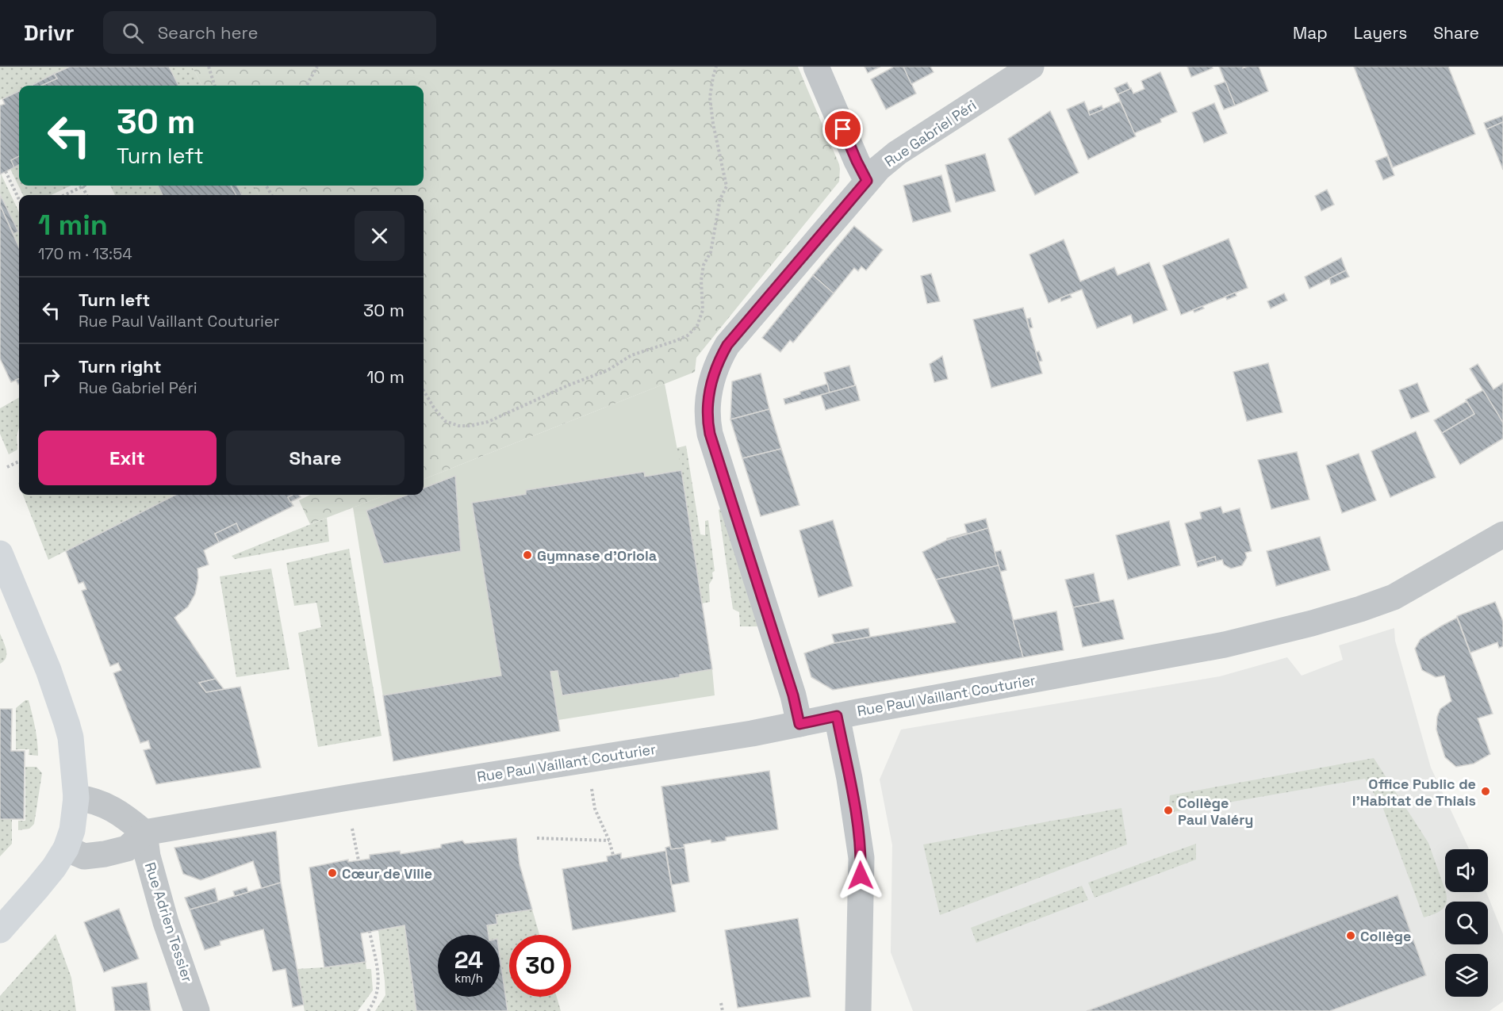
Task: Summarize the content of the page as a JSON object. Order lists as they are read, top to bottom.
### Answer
{
  "streets": {
    "street": ["Rue Gabriel Péri", "Rue Paul Vaillant Couturier", "Rue Adrien Tessier"]
  },
  "crossings": [
    ["Rue Gabriel Péri", "Rue Paul Vaillant Couturier"],
    ["Rue Paul Vaillant Couturier", "Rue Adrien Tessier"]
  ],
  "places": [
    "Gymnase d'Oriola",
    "Office Public de l'Habitat de Thiais",
    "Collège Paul Valéry",
    "Cœur de Ville",
    "Collège"
  ],
  "page": {
    "header": "Drivr",
    "search": "Search here",
    "nav": ["Map", "Layers", "Share"],
    "turn": ["30 m", "Turn left"],
    "heading": ["1 min", "170 m · 13:54"],
    "list": [
      {
        "name": "Turn left",
        "note": "Rue Paul Vaillant Couturier",
        "value": "30 m"
      },
      {
        "name": "Turn right",
        "note": "Rue Gabriel Péri",
        "value": "10 m"
      }
    ],
    "buttons": ["Exit", "Share"],
    "speed": "24 km/h",
    "limit": "30"
  }
}
